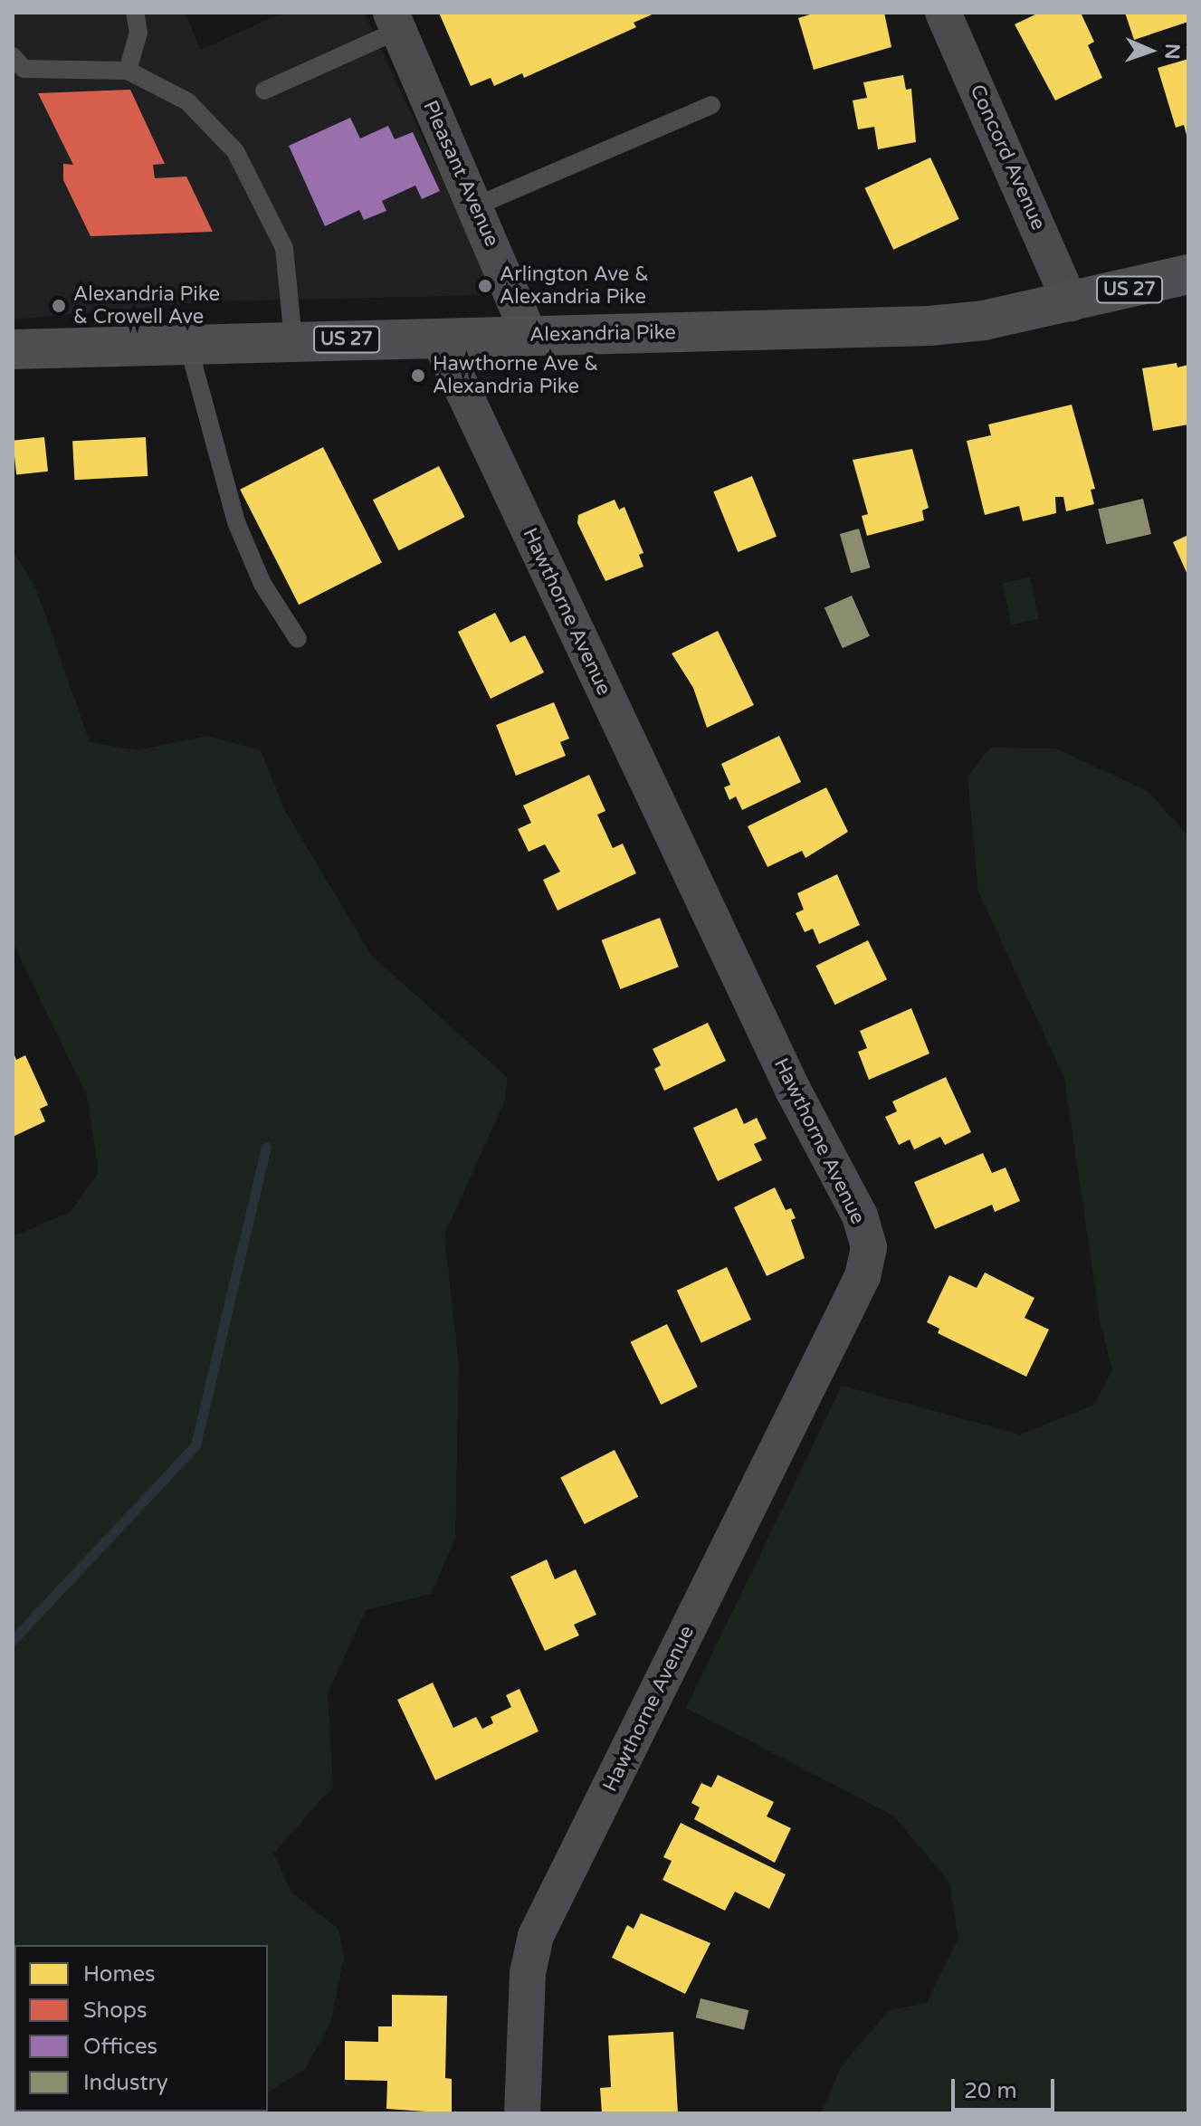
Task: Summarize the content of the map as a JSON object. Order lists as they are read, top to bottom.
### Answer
{
  "streets": {
    "main road": ["US 27", "Alexandria Pike"],
    "street": ["Concord Avenue", "Pleasant Avenue", "Hawthorne Avenue"]
  },
  "crossings": [
    ["Concord Avenue", "Alexandria Pike"],
    ["Pleasant Avenue", "Alexandria Pike"],
    ["Alexandria Pike", "Hawthorne Avenue"]
  ],
  "places": ["Arlington Ave & Alexandria Pike", "Alexandria Pike & Crowell Ave", "Hawthorne Ave & Alexandria Pike"],
  "legend": [
    "Homes",
    "Shops",
    "Offices",
    "Industry"
  ],
  "scale_bar": "20 m",
  "north": "right"
}
